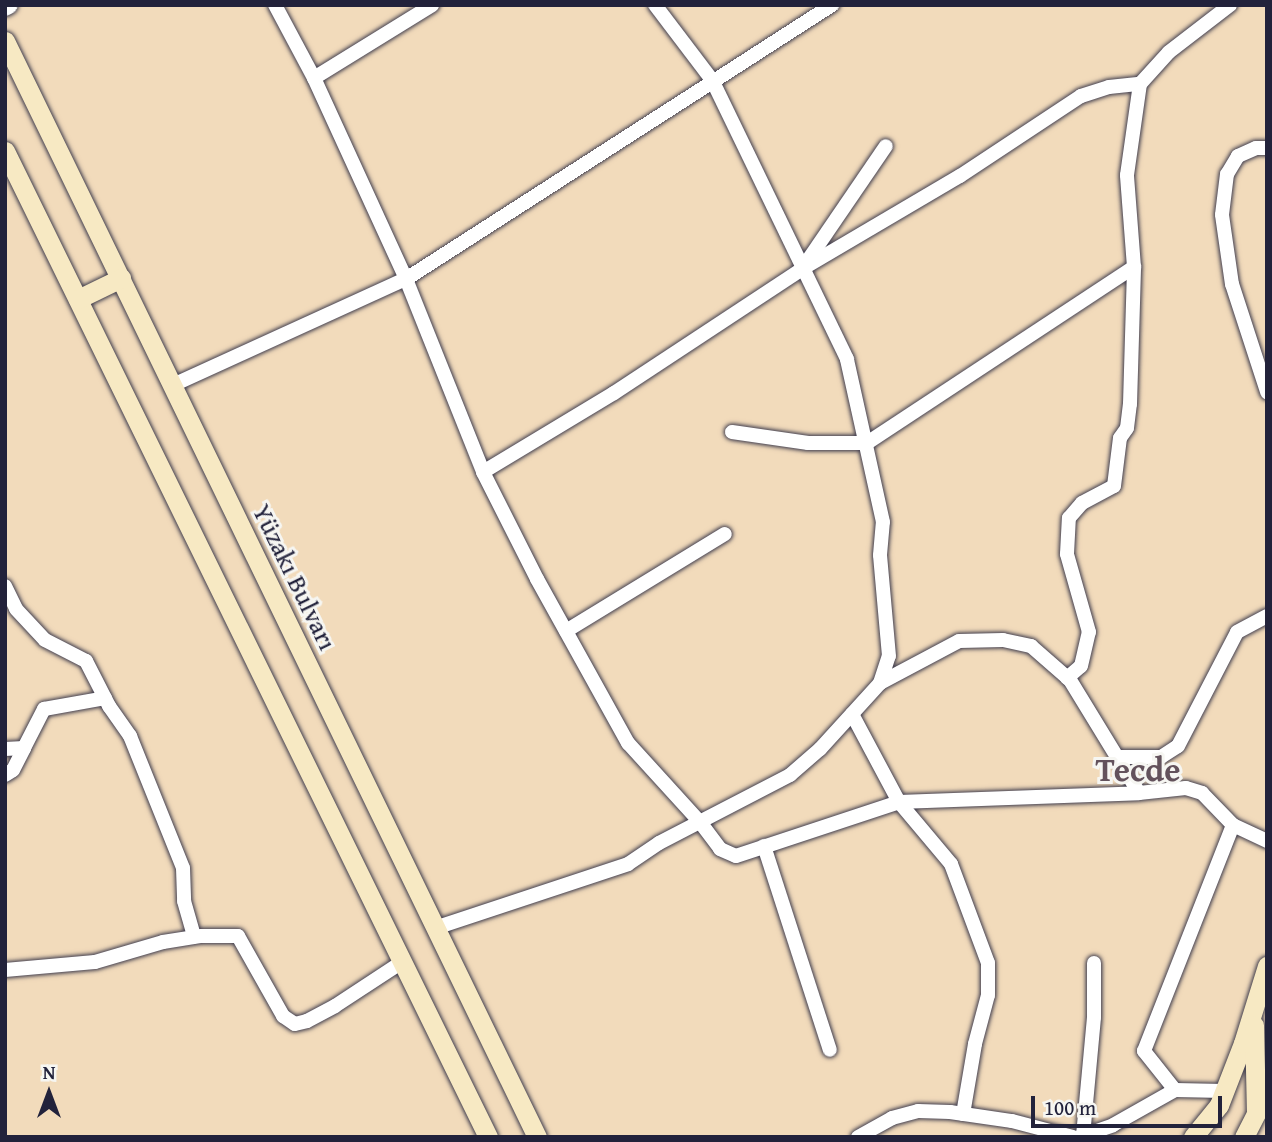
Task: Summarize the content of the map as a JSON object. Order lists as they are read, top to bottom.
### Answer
{
  "streets": {
    "main road": ["Yüzakı Bulvarı"]
  },
  "districts": ["Tecde"],
  "scale_bar": "100 m",
  "north": "top"
}
